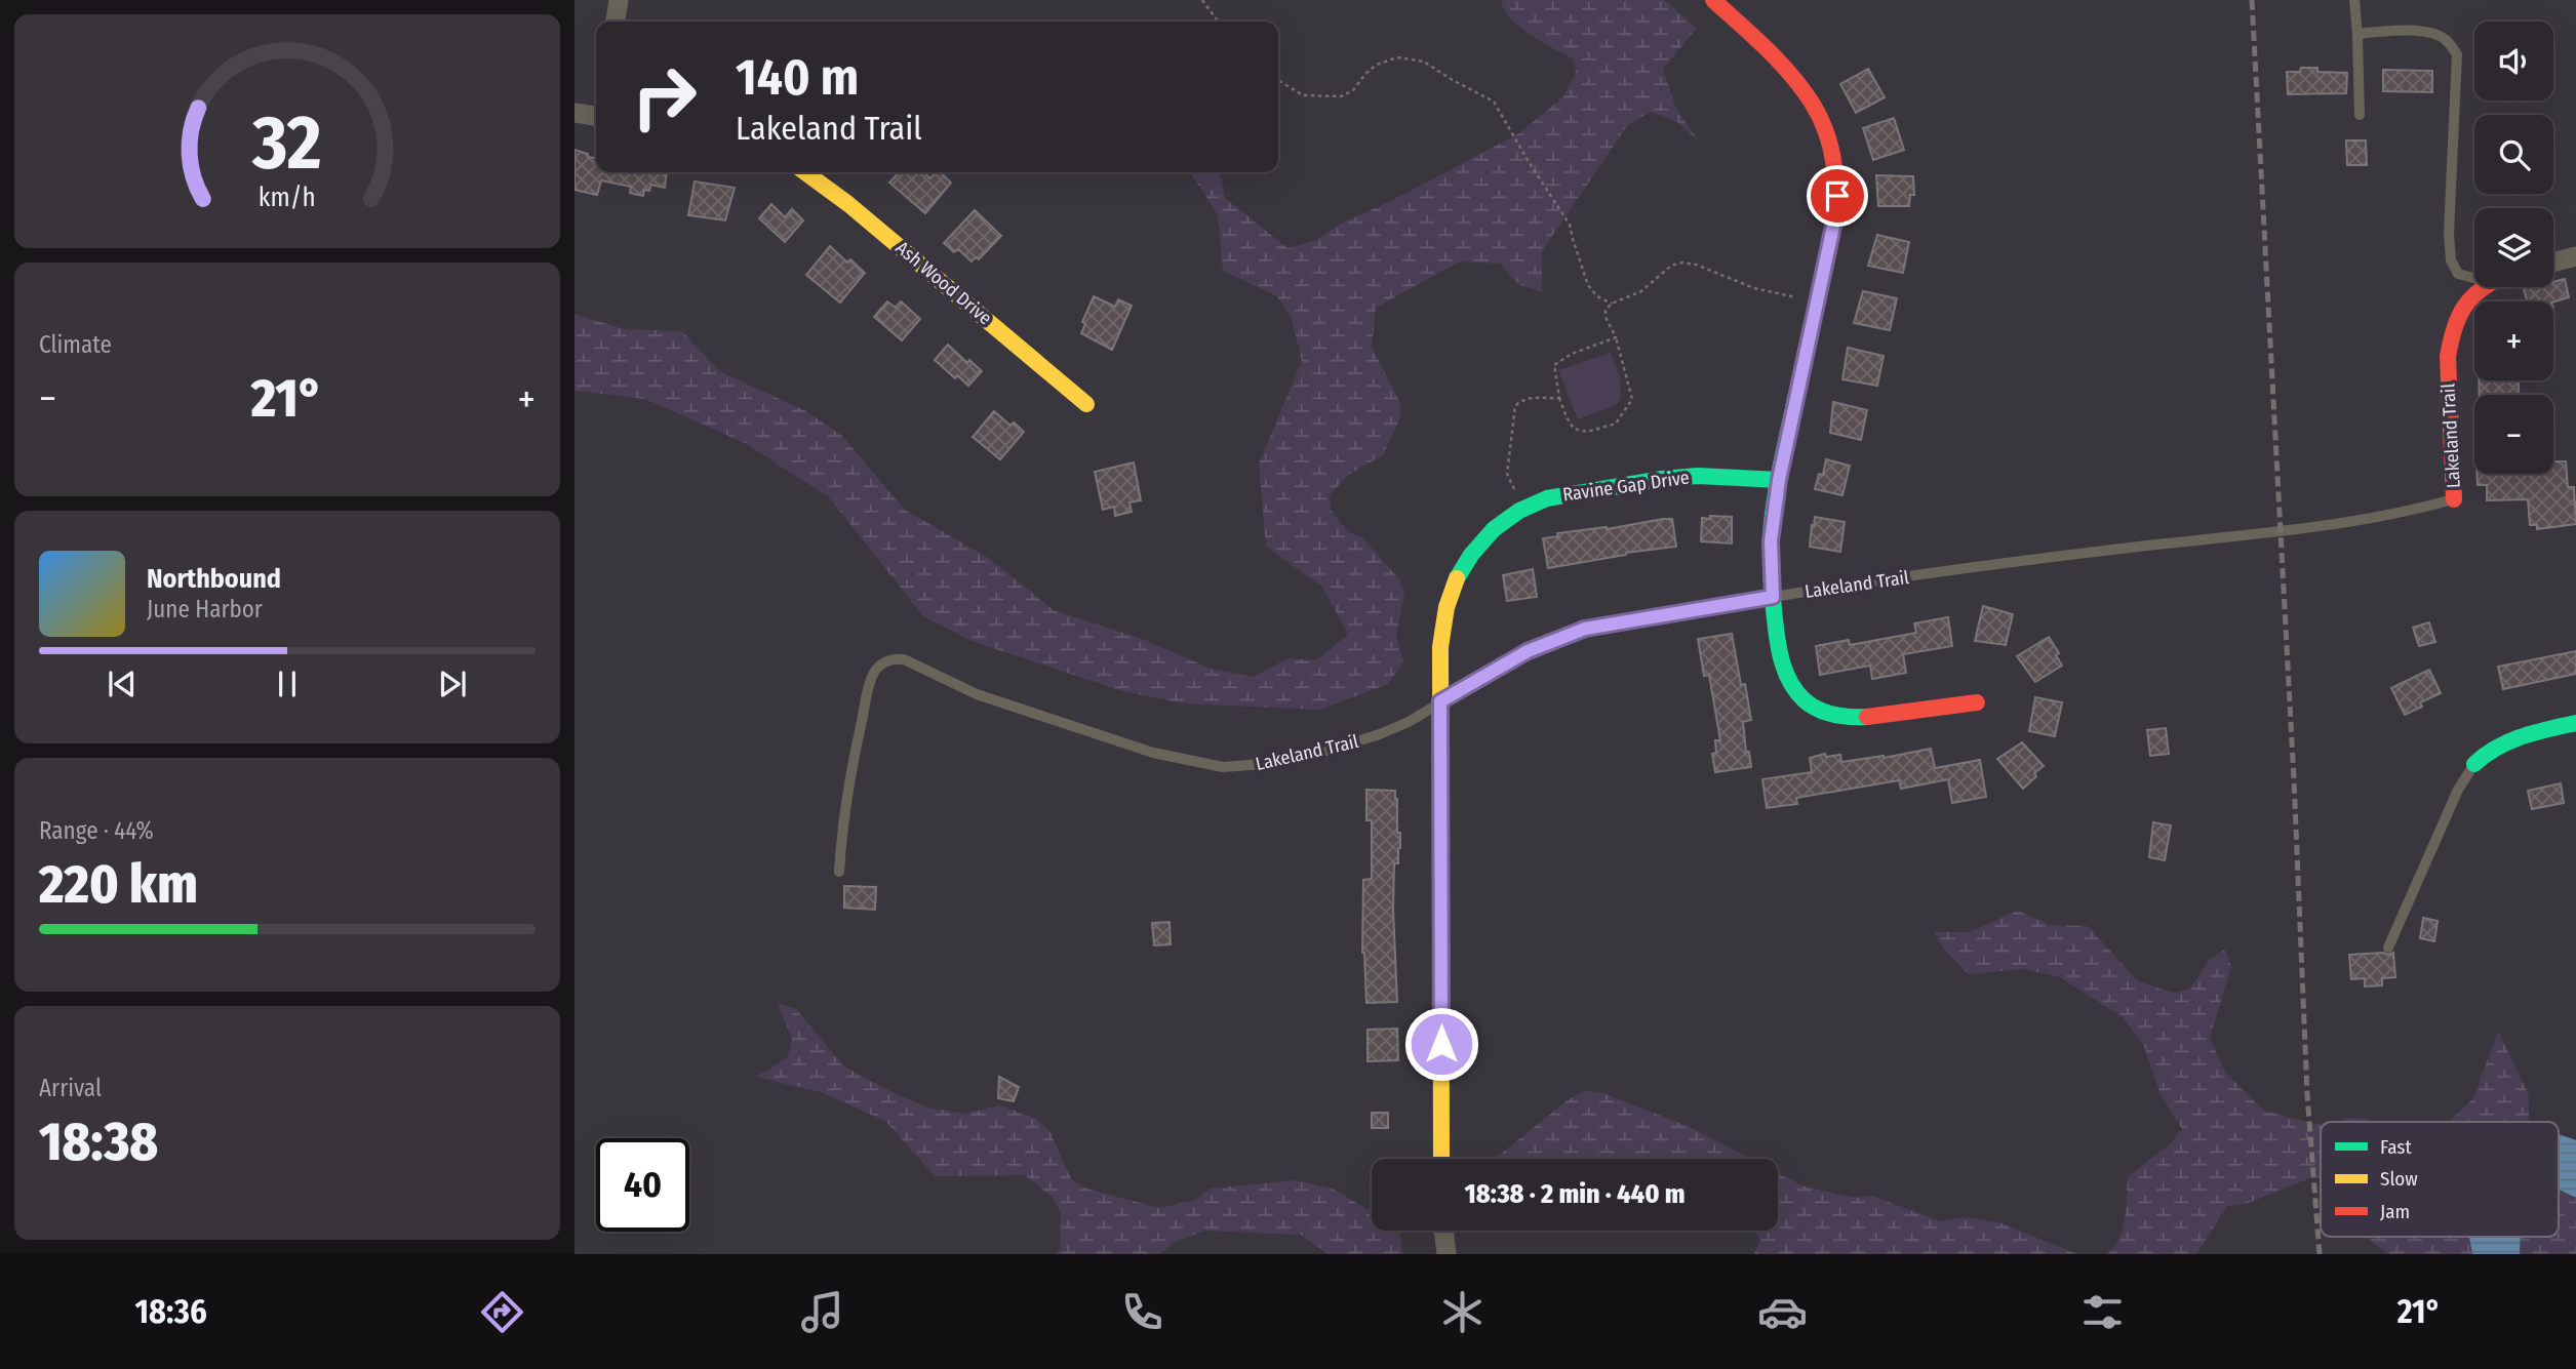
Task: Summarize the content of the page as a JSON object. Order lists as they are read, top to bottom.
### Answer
{
  "streets": {
    "street": ["Ash Wood Drive", "Lakeland Trail", "Ravine Gap Drive"]
  },
  "crossings": [
    ["Lakeland Trail", "Ravine Gap Drive"]
  ],
  "legend": ["Fast", "Slow", "Jam"],
  "page": {
    "map_buttons": ["+", "−"],
    "turn": ["140 m", "Lakeland Trail"],
    "tile": [
      "Climate",
      ["Range · 44%", "220 km"],
      ["Arrival", "18:38"]
    ],
    "heat": ["−", "21°", "+"],
    "song": ["Northbound", "June Harbor"],
    "limit": "40",
    "trip": "18:38 · 2 min · 440 m",
    "tabs": ["18:36", "21°"],
    "gauge": ["32", "km/h"]
  }
}
